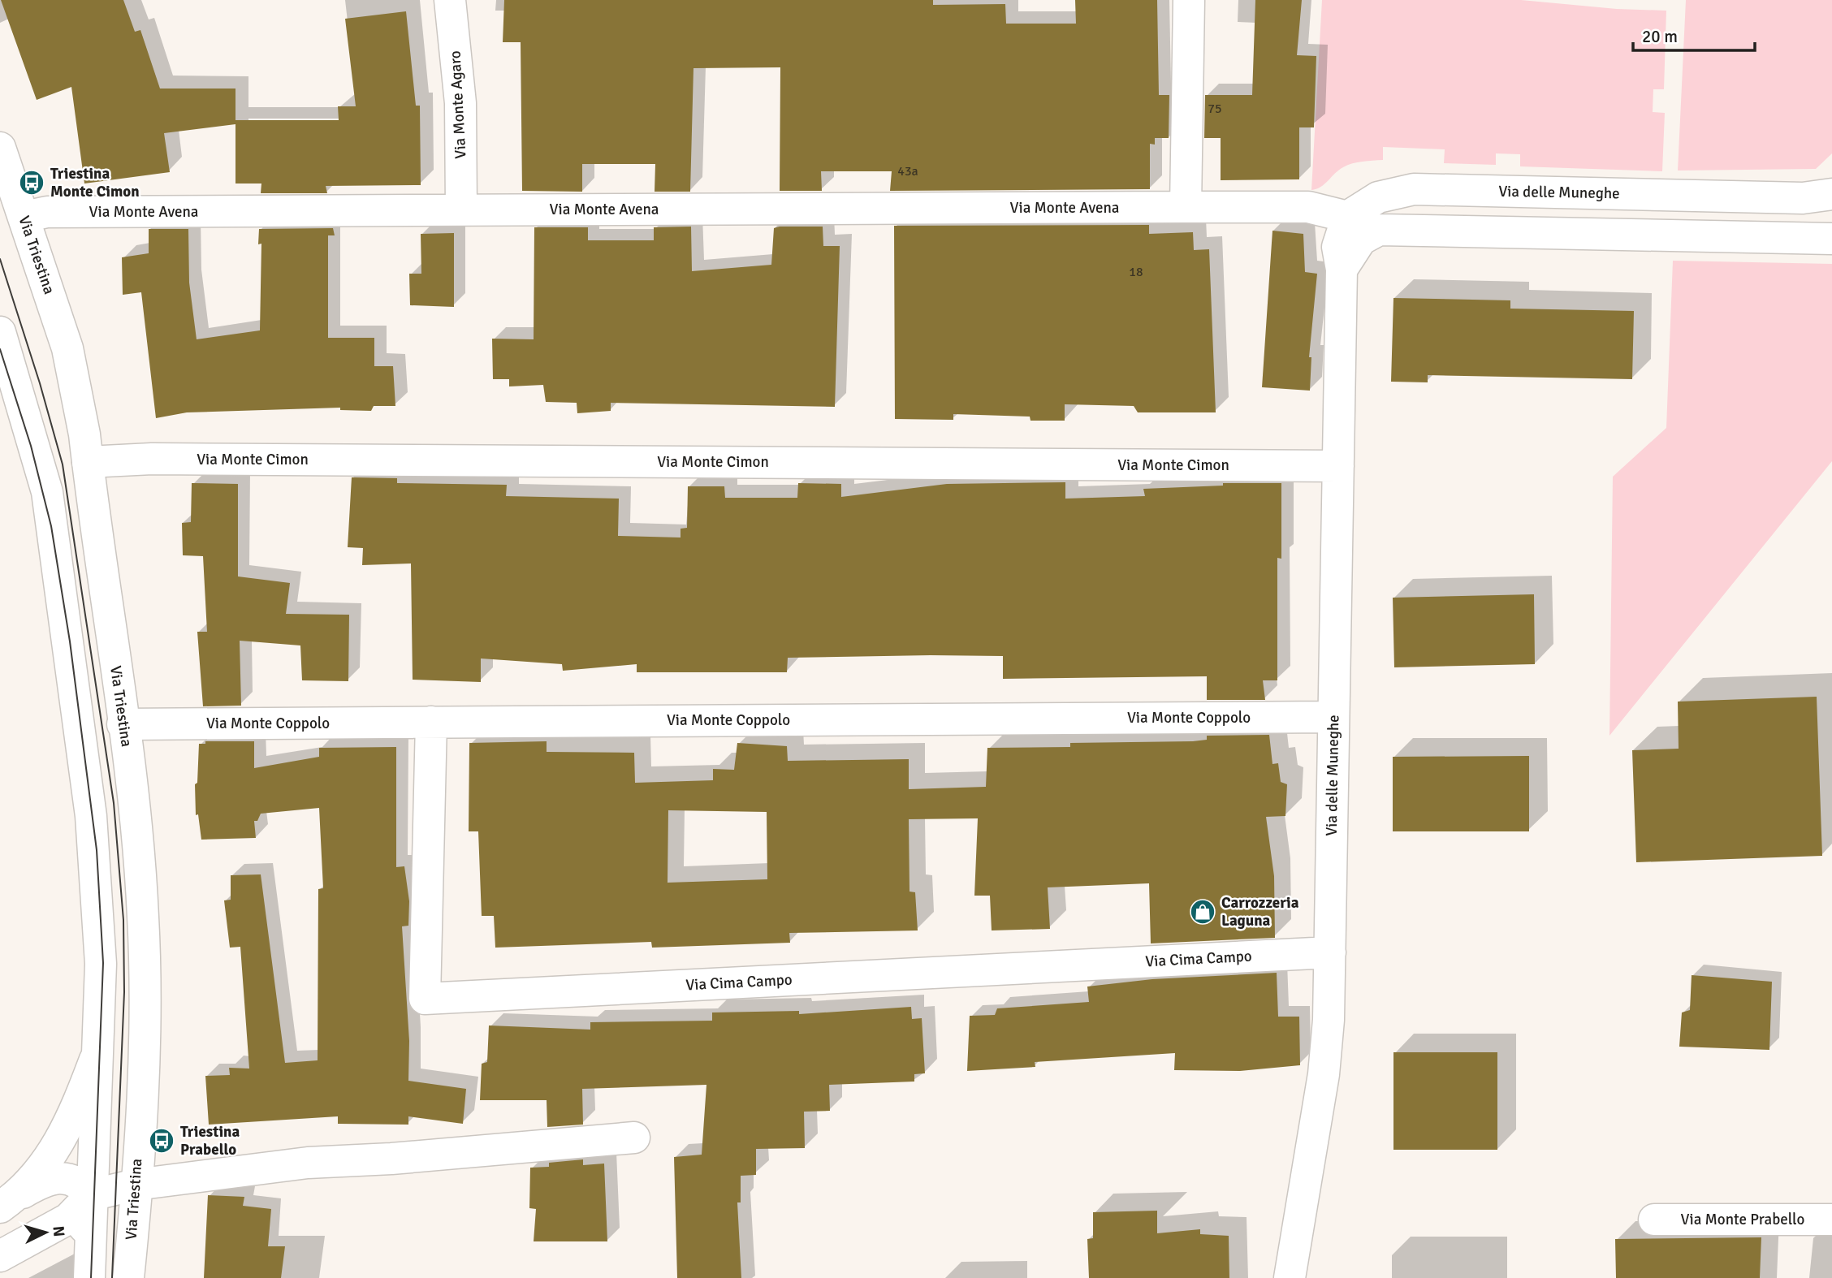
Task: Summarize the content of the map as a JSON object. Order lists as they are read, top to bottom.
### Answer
{
  "streets": {
    "street": [
      "Via Monte Agaro",
      "Via delle Muneghe",
      "Via Monte Avena",
      "Via Triestina",
      "Via Monte Cimon",
      "Via Monte Coppolo",
      "Via Cima Campo",
      "Via Monte Prabello"
    ]
  },
  "crossings": [
    ["Via Monte Agaro", "Via Monte Avena"],
    ["Via delle Muneghe", "Via Monte Avena"],
    ["Via delle Muneghe", "Via Monte Cimon"],
    ["Via delle Muneghe", "Via Monte Coppolo"],
    ["Via delle Muneghe", "Via Cima Campo"],
    ["Via Monte Avena", "Via Triestina"],
    ["Via Triestina", "Via Monte Cimon"],
    ["Via Triestina", "Via Monte Coppolo"],
    ["Via Monte Coppolo", "Via Cima Campo"]
  ],
  "places": {
    "bus stop": ["Triestina Monte Cimon", "Triestina Prabello"],
    "shop": ["Carrozzeria Laguna"]
  },
  "house_numbers": ["75", "43a", "18"],
  "scale_bar": "20 m",
  "north": "right"
}
